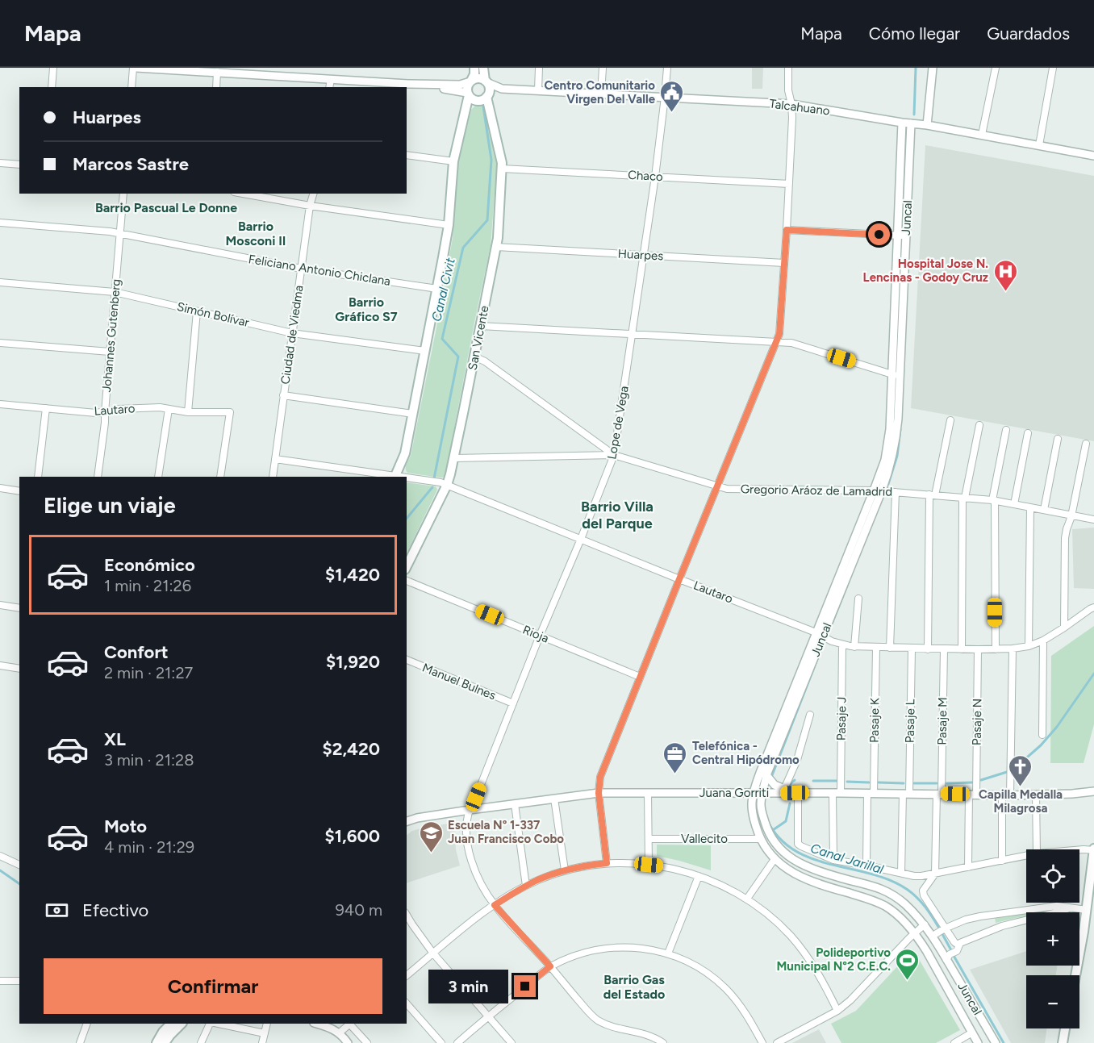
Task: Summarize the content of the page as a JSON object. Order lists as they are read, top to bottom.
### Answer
{
  "streets": {
    "main road": ["San Vicente"],
    "street": [
      "Talcahuano",
      "Chaco",
      "Juncal",
      "Huarpes",
      "Feliciano Antonio Chiclana",
      "Simón Bolívar",
      "Ciudad de Viedma",
      "Johannes Gutenberg",
      "Lautaro",
      "Lope de Vega",
      "Gregorio Aráoz de Lamadrid",
      "Rioja",
      "Manuel Bulnes",
      "Pasaje J",
      "Pasaje K",
      "Pasaje L",
      "Pasaje M",
      "Pasaje N",
      "Juana Gorriti",
      "Vallecito"
    ]
  },
  "crossings": [
    ["Talcahuano", "Juncal"],
    ["Talcahuano", "San Vicente"],
    ["Talcahuano", "Lope de Vega"],
    ["Chaco", "San Vicente"],
    ["Chaco", "Lope de Vega"],
    ["Juncal", "Lautaro"],
    ["Juncal", "Gregorio Aráoz de Lamadrid"],
    ["Juncal", "Juana Gorriti"],
    ["Juncal", "Vallecito"],
    ["Huarpes", "San Vicente"],
    ["Huarpes", "Lope de Vega"],
    ["Feliciano Antonio Chiclana", "Ciudad de Viedma"],
    ["Feliciano Antonio Chiclana", "Johannes Gutenberg"],
    ["Simón Bolívar", "Ciudad de Viedma"],
    ["Simón Bolívar", "Johannes Gutenberg"],
    ["Ciudad de Viedma", "Lautaro"],
    ["Johannes Gutenberg", "Lautaro"],
    ["San Vicente", "Lautaro"],
    ["San Vicente", "Gregorio Aráoz de Lamadrid"],
    ["Lautaro", "Lope de Vega"],
    ["Lautaro", "Pasaje J"],
    ["Lautaro", "Pasaje K"],
    ["Lautaro", "Pasaje L"],
    ["Lautaro", "Pasaje M"],
    ["Lautaro", "Pasaje N"],
    ["Lope de Vega", "Gregorio Aráoz de Lamadrid"],
    ["Lope de Vega", "Rioja"],
    ["Lope de Vega", "Manuel Bulnes"],
    ["Lope de Vega", "Juana Gorriti"],
    ["Pasaje J", "Juana Gorriti"],
    ["Pasaje K", "Juana Gorriti"],
    ["Pasaje L", "Juana Gorriti"],
    ["Pasaje M", "Juana Gorriti"],
    ["Pasaje N", "Juana Gorriti"]
  ],
  "districts": [
    "Barrio Pascual Le Donne",
    "Barrio Mosconi II",
    "Barrio Gráfico S7",
    "Barrio Villa del Parque",
    "Barrio Gas del Estado"
  ],
  "water": ["Canal Civit", "Canal Jarillal"],
  "places": {
    "public building": ["Centro Comunitario Virgen Del Valle"],
    "hospital": ["Hospital Jose N. Lencinas - Godoy Cruz"],
    "office": ["Telefónica - Central Hipódromo"],
    "church": ["Capilla Medalla Milagrosa"],
    "school or university": ["Escuela N° 1-337 Juan Francisco Cobo"],
    "sports": ["Polideportivo Municipal N°2 C.E.C."]
  },
  "page": {
    "header": "Mapa",
    "nav": ["Mapa", "Cómo llegar", "Guardados"],
    "banner": ["Huarpes", "Marcos Sastre"],
    "heading": "Elige un viaje",
    "list": [
      {
        "name": "Económico",
        "note": "1 min · 21:26",
        "value": "$1,420"
      },
      {
        "name": "Confort",
        "note": "2 min · 21:27",
        "value": "$1,920"
      },
      {
        "name": "XL",
        "note": "3 min · 21:28",
        "value": "$2,420"
      },
      {
        "name": "Moto",
        "note": "4 min · 21:29",
        "value": "$1,600"
      }
    ],
    "map_buttons": ["+", "−"],
    "pay": ["Efectivo", "940 m"],
    "buttons": "Confirmar",
    "bubble": "3 min"
  }
}
